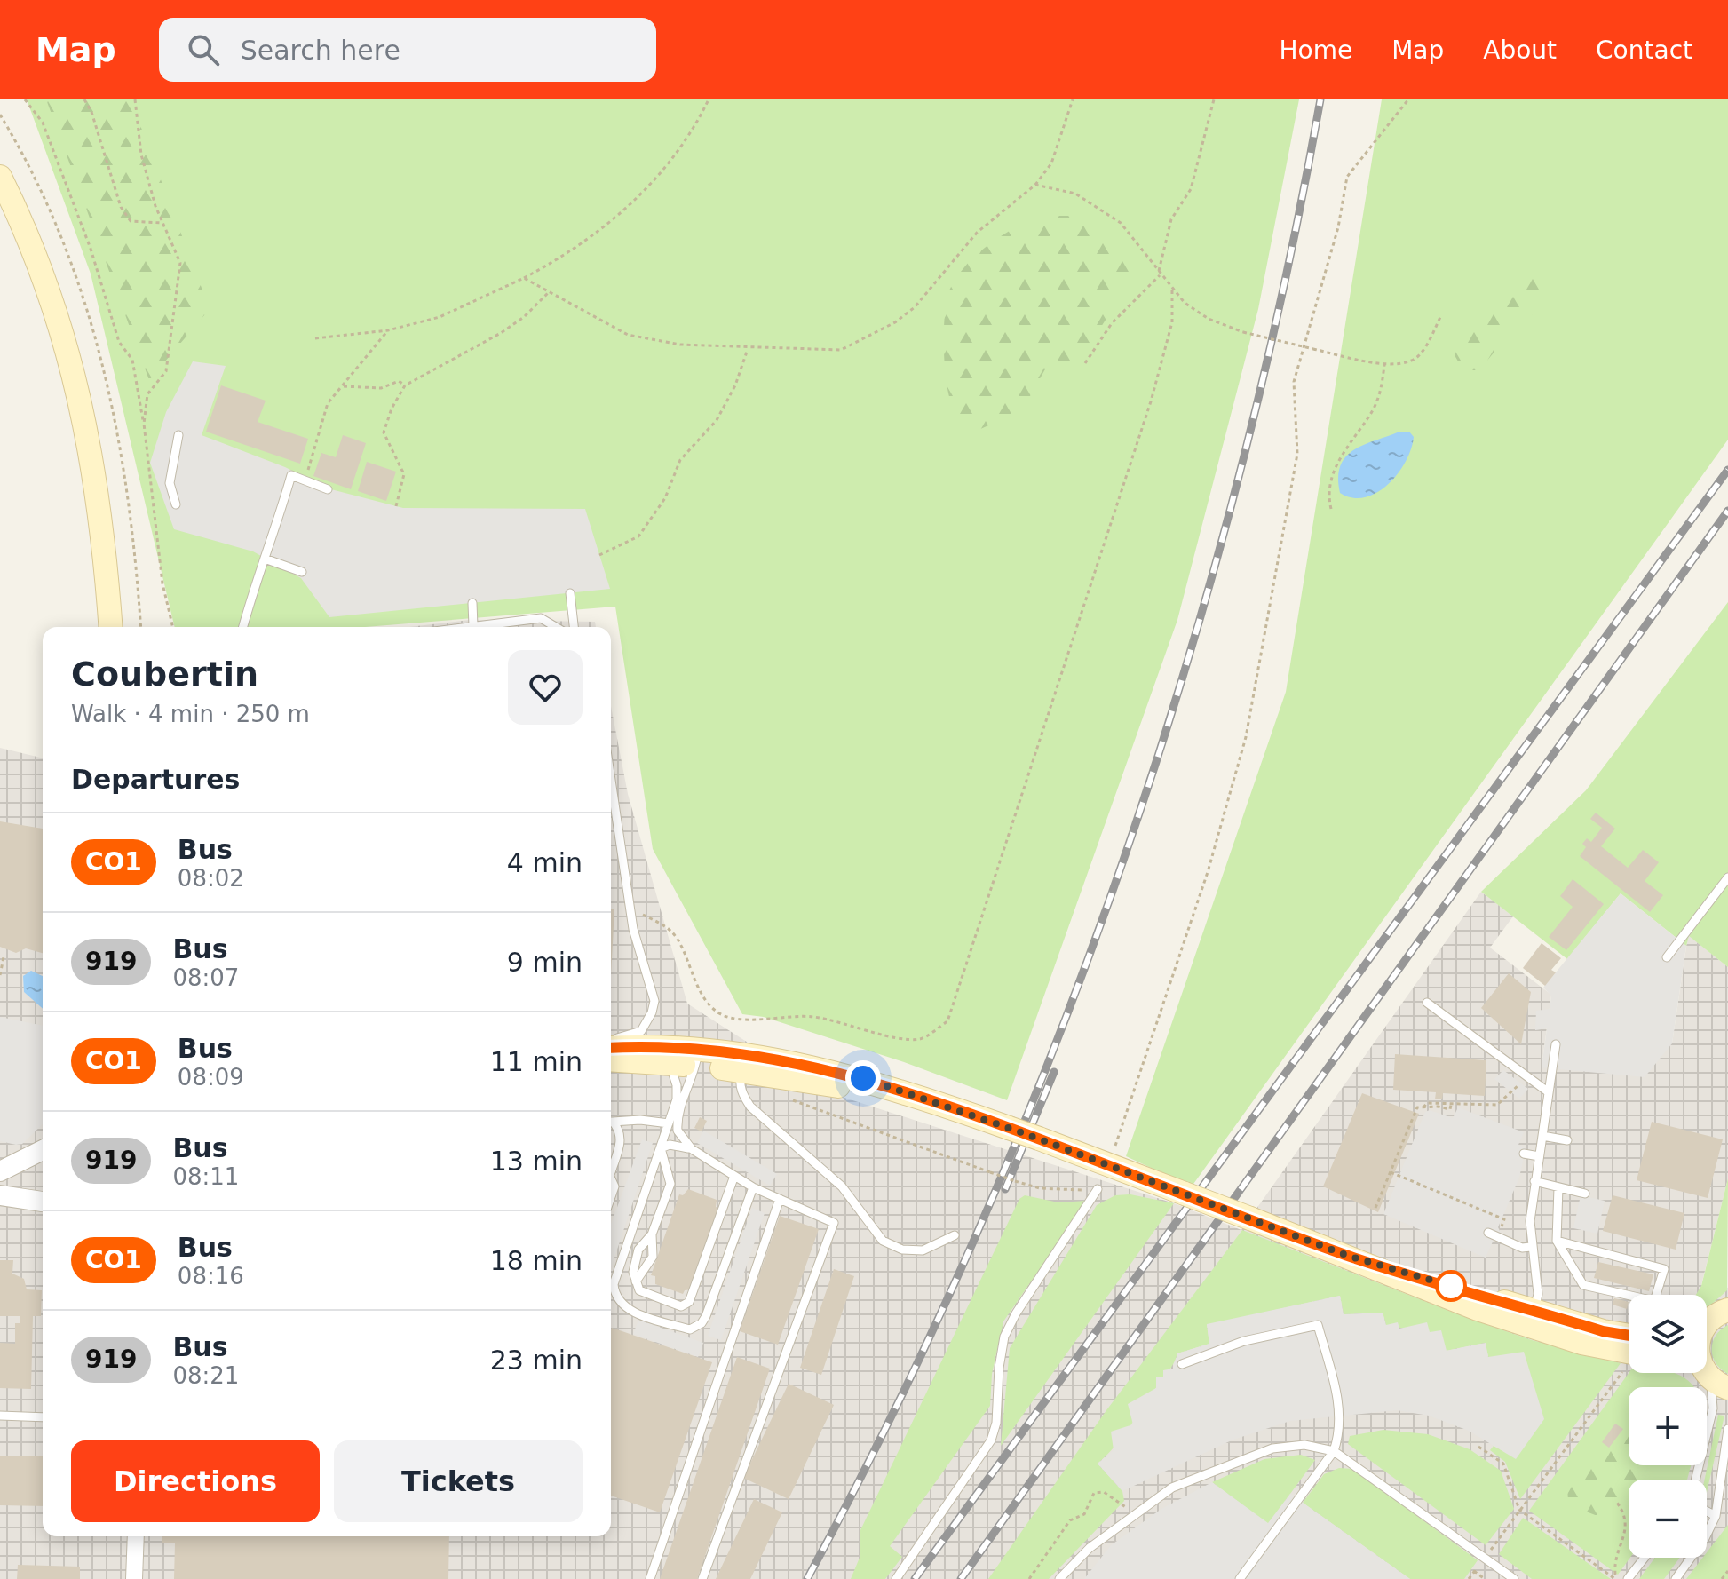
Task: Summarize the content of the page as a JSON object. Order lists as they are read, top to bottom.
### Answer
{
  "lines": ["bus line CO1"],
  "page": {
    "header": "Map",
    "search": "Search here",
    "nav": [
      "Home",
      "Map",
      "About",
      "Contact"
    ],
    "heading": [
      ["Coubertin", "Walk · 4 min · 250 m"],
      "Departures"
    ],
    "list": [
      {
        "mark": "CO1",
        "name": "Bus",
        "note": "08:02",
        "value": "4 min"
      },
      {
        "mark": "919",
        "name": "Bus",
        "note": "08:07",
        "value": "9 min"
      },
      {
        "mark": "CO1",
        "name": "Bus",
        "note": "08:09",
        "value": "11 min"
      },
      {
        "mark": "919",
        "name": "Bus",
        "note": "08:11",
        "value": "13 min"
      },
      {
        "mark": "CO1",
        "name": "Bus",
        "note": "08:16",
        "value": "18 min"
      },
      {
        "mark": "919",
        "name": "Bus",
        "note": "08:21",
        "value": "23 min"
      }
    ],
    "map_buttons": ["+", "−"],
    "buttons": ["Directions", "Tickets"]
  }
}
